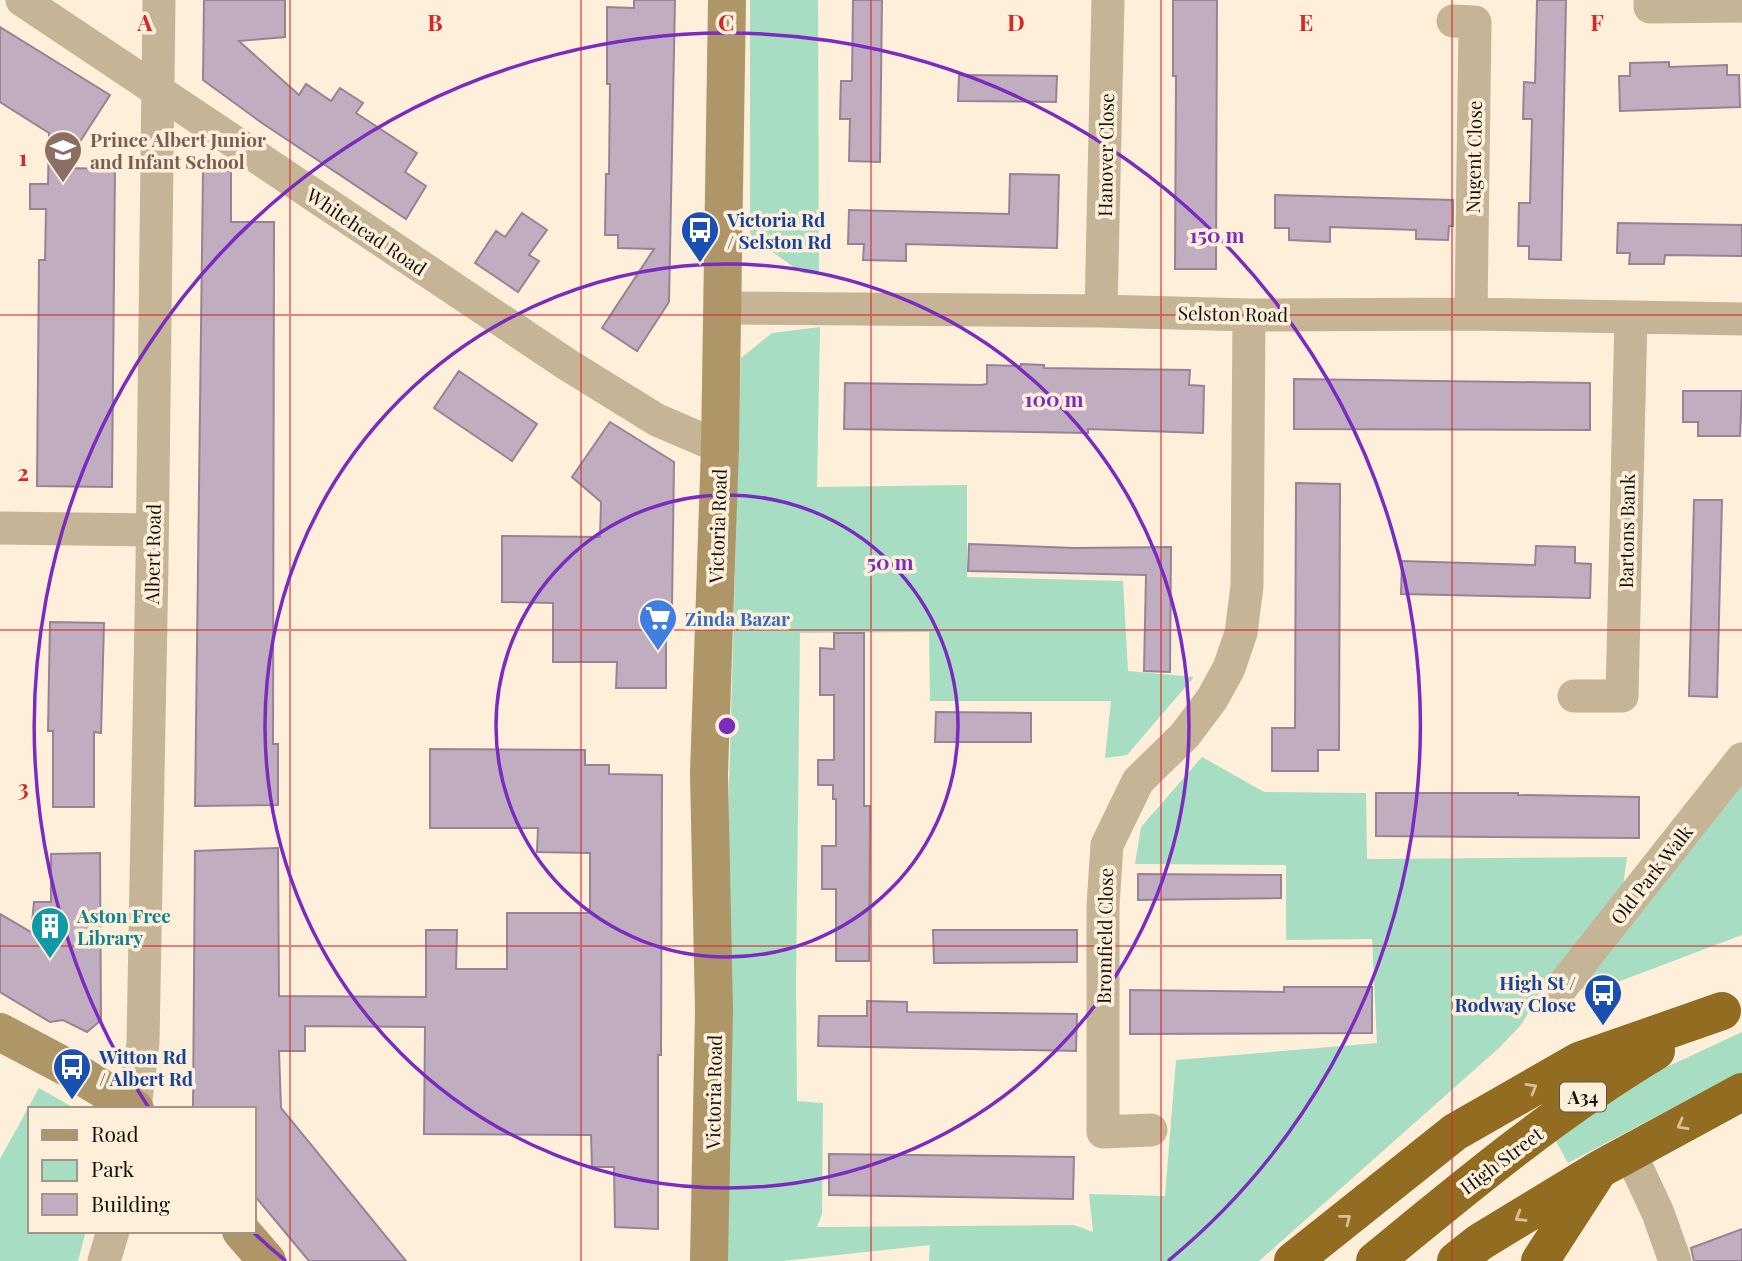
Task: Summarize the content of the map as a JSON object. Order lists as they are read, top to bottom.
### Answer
{
  "streets": {
    "highway": ["A34", "High Street"],
    "street": [
      "Hanover Close",
      "Nugent Close",
      "Whitehead Road",
      "Selston Road",
      "Victoria Road",
      "Bartons Bank",
      "Albert Road",
      "Old Park Walk",
      "Bromfield Close"
    ]
  },
  "crossings": [
    ["Hanover Close", "Selston Road"],
    ["Nugent Close", "Selston Road"],
    ["Whitehead Road", "Victoria Road"],
    ["Whitehead Road", "Albert Road"],
    ["Selston Road", "Victoria Road"],
    ["Selston Road", "Bartons Bank"],
    ["Selston Road", "Bromfield Close"]
  ],
  "places": {
    "school or university": ["Prince Albert Junior and Infant School"],
    "bus stop": ["Victoria Rd / Selston Rd", "High St / Rodway Close", "Witton Rd / Albert Rd"],
    "supermarket": ["Zinda Bazar"],
    "building": ["Aston Free Library"]
  },
  "legend": ["Road", "Park", "Building"],
  "grid": {
    "columns": [
      "A",
      "B",
      "C",
      "D",
      "E",
      "F"
    ],
    "rows": ["1", "2", "3"]
  },
  "rings": ["150 m", "100 m", "50 m"]
}
